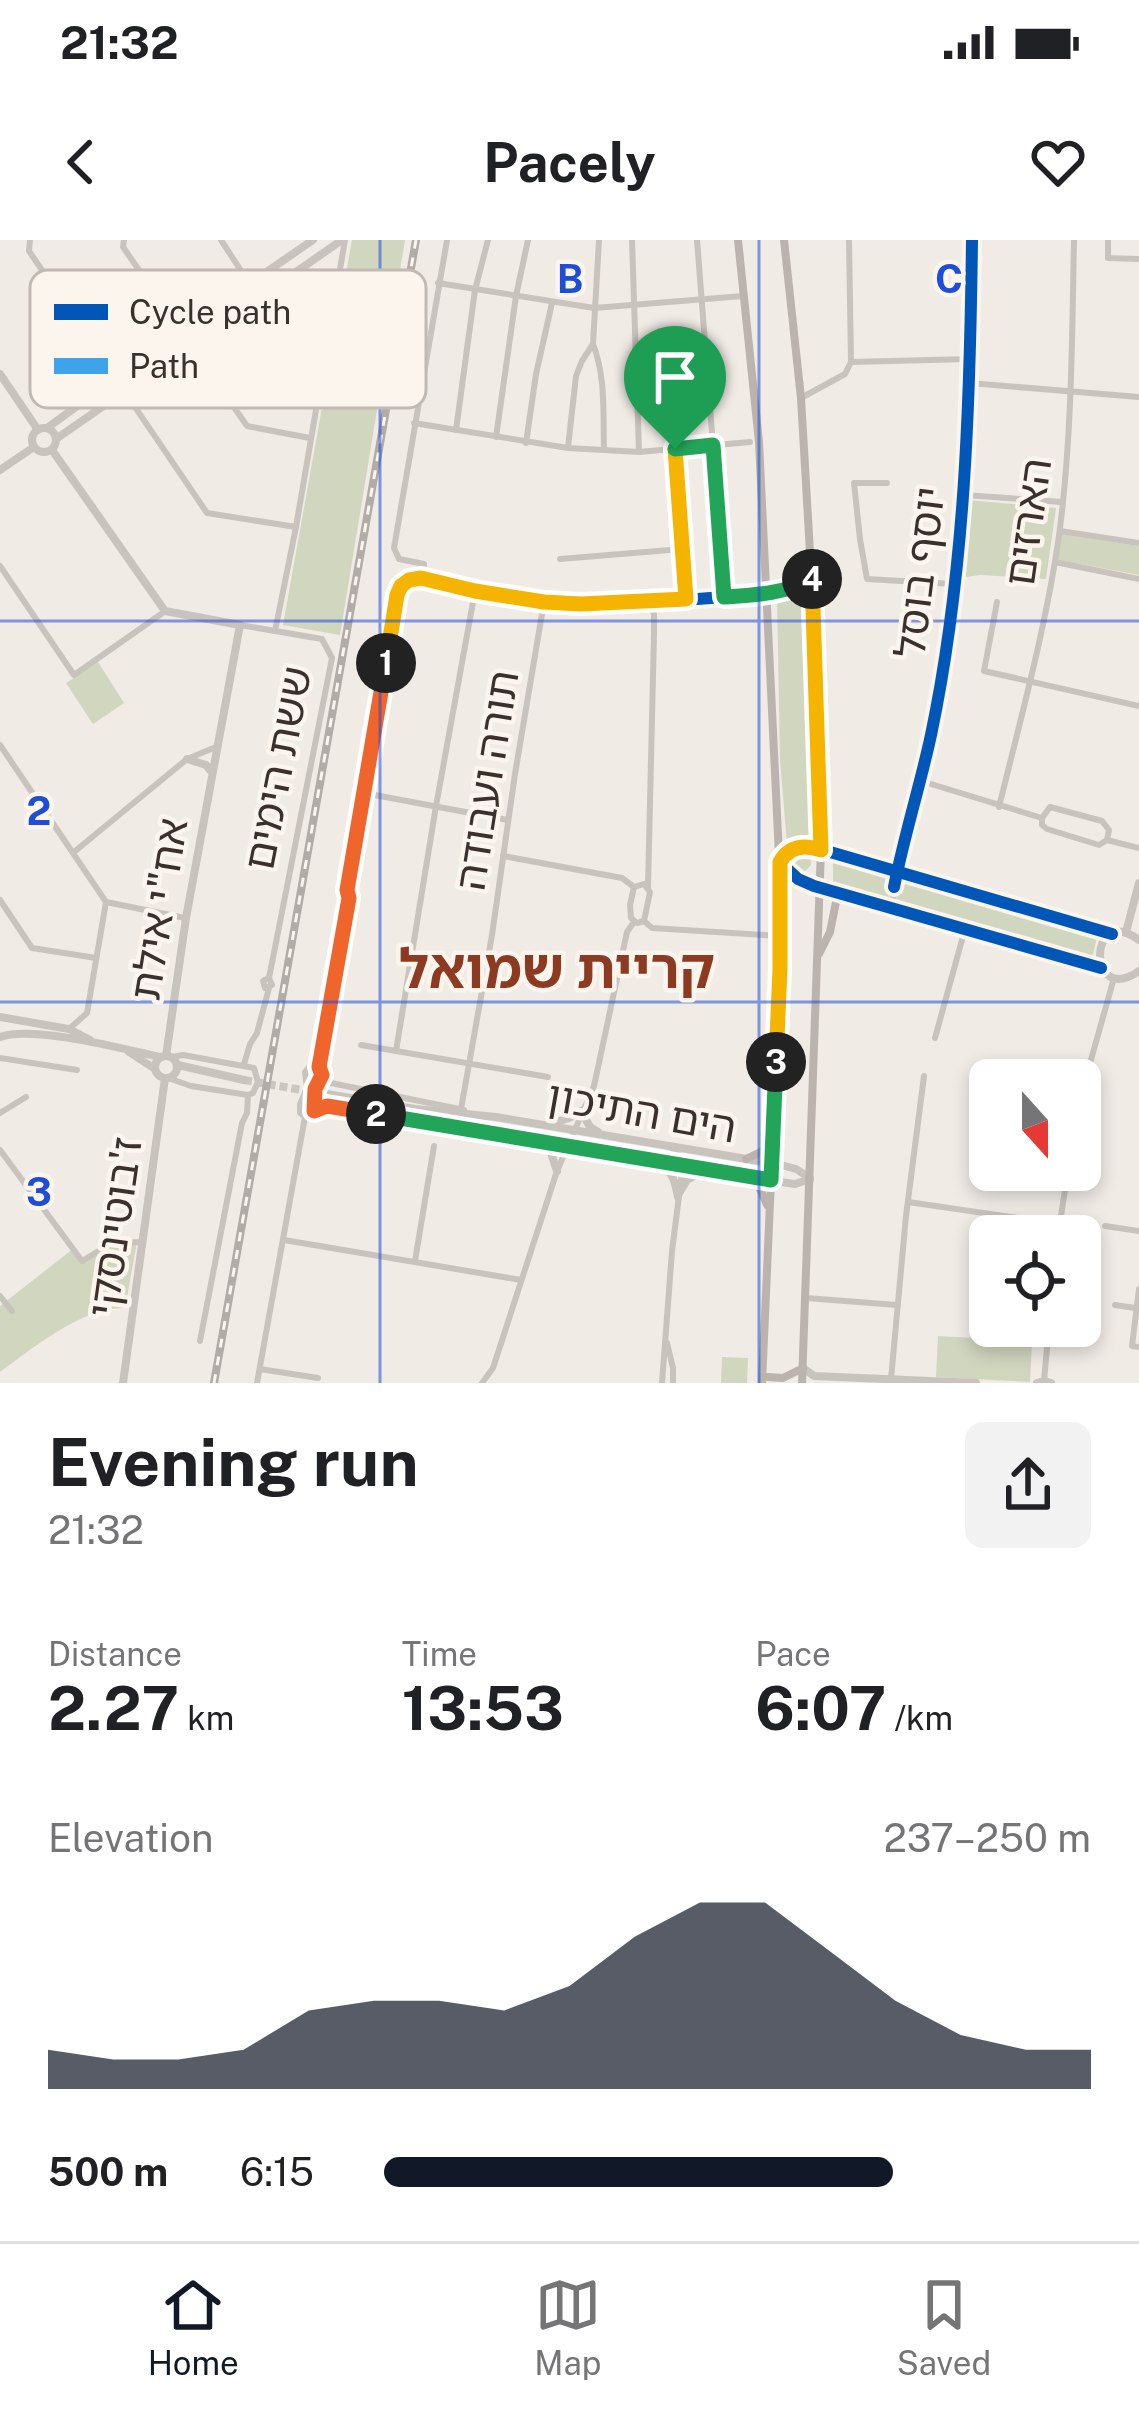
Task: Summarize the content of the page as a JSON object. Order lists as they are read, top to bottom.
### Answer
{
  "streets": {
    "street": [
      "הארזים",
      "יוסף בוסל",
      "ששת הימים",
      "תורה ועבודה",
      "אח\"י אילת",
      "הים התיכון",
      "ז'בוטינסקי"
    ]
  },
  "crossings": [
    ["ששת הימים", "אח\"י אילת"],
    ["אח\"י אילת", "ז'בוטינסקי"]
  ],
  "districts": ["קריית שמואל"],
  "legend": ["Cycle path", "Path"],
  "north": "bottom",
  "page": {
    "status": "21:32",
    "header": "Pacely",
    "pins": [
      "4",
      "1",
      "3",
      "2"
    ],
    "heading": ["Evening run", "21:32"],
    "stats": [
      ["Distance", "2.27 km"],
      ["Time", "13:53"],
      ["Pace", "6:07 /km"]
    ],
    "chart": ["Elevation", "237–250 m"],
    "list": [
      {
        "name": "500 m",
        "note": "6:15"
      }
    ],
    "tabs": ["Home", "Map", "Saved"]
  },
  "grid": {
    "columns": ["B", "C"],
    "rows": ["2", "3"]
  }
}
